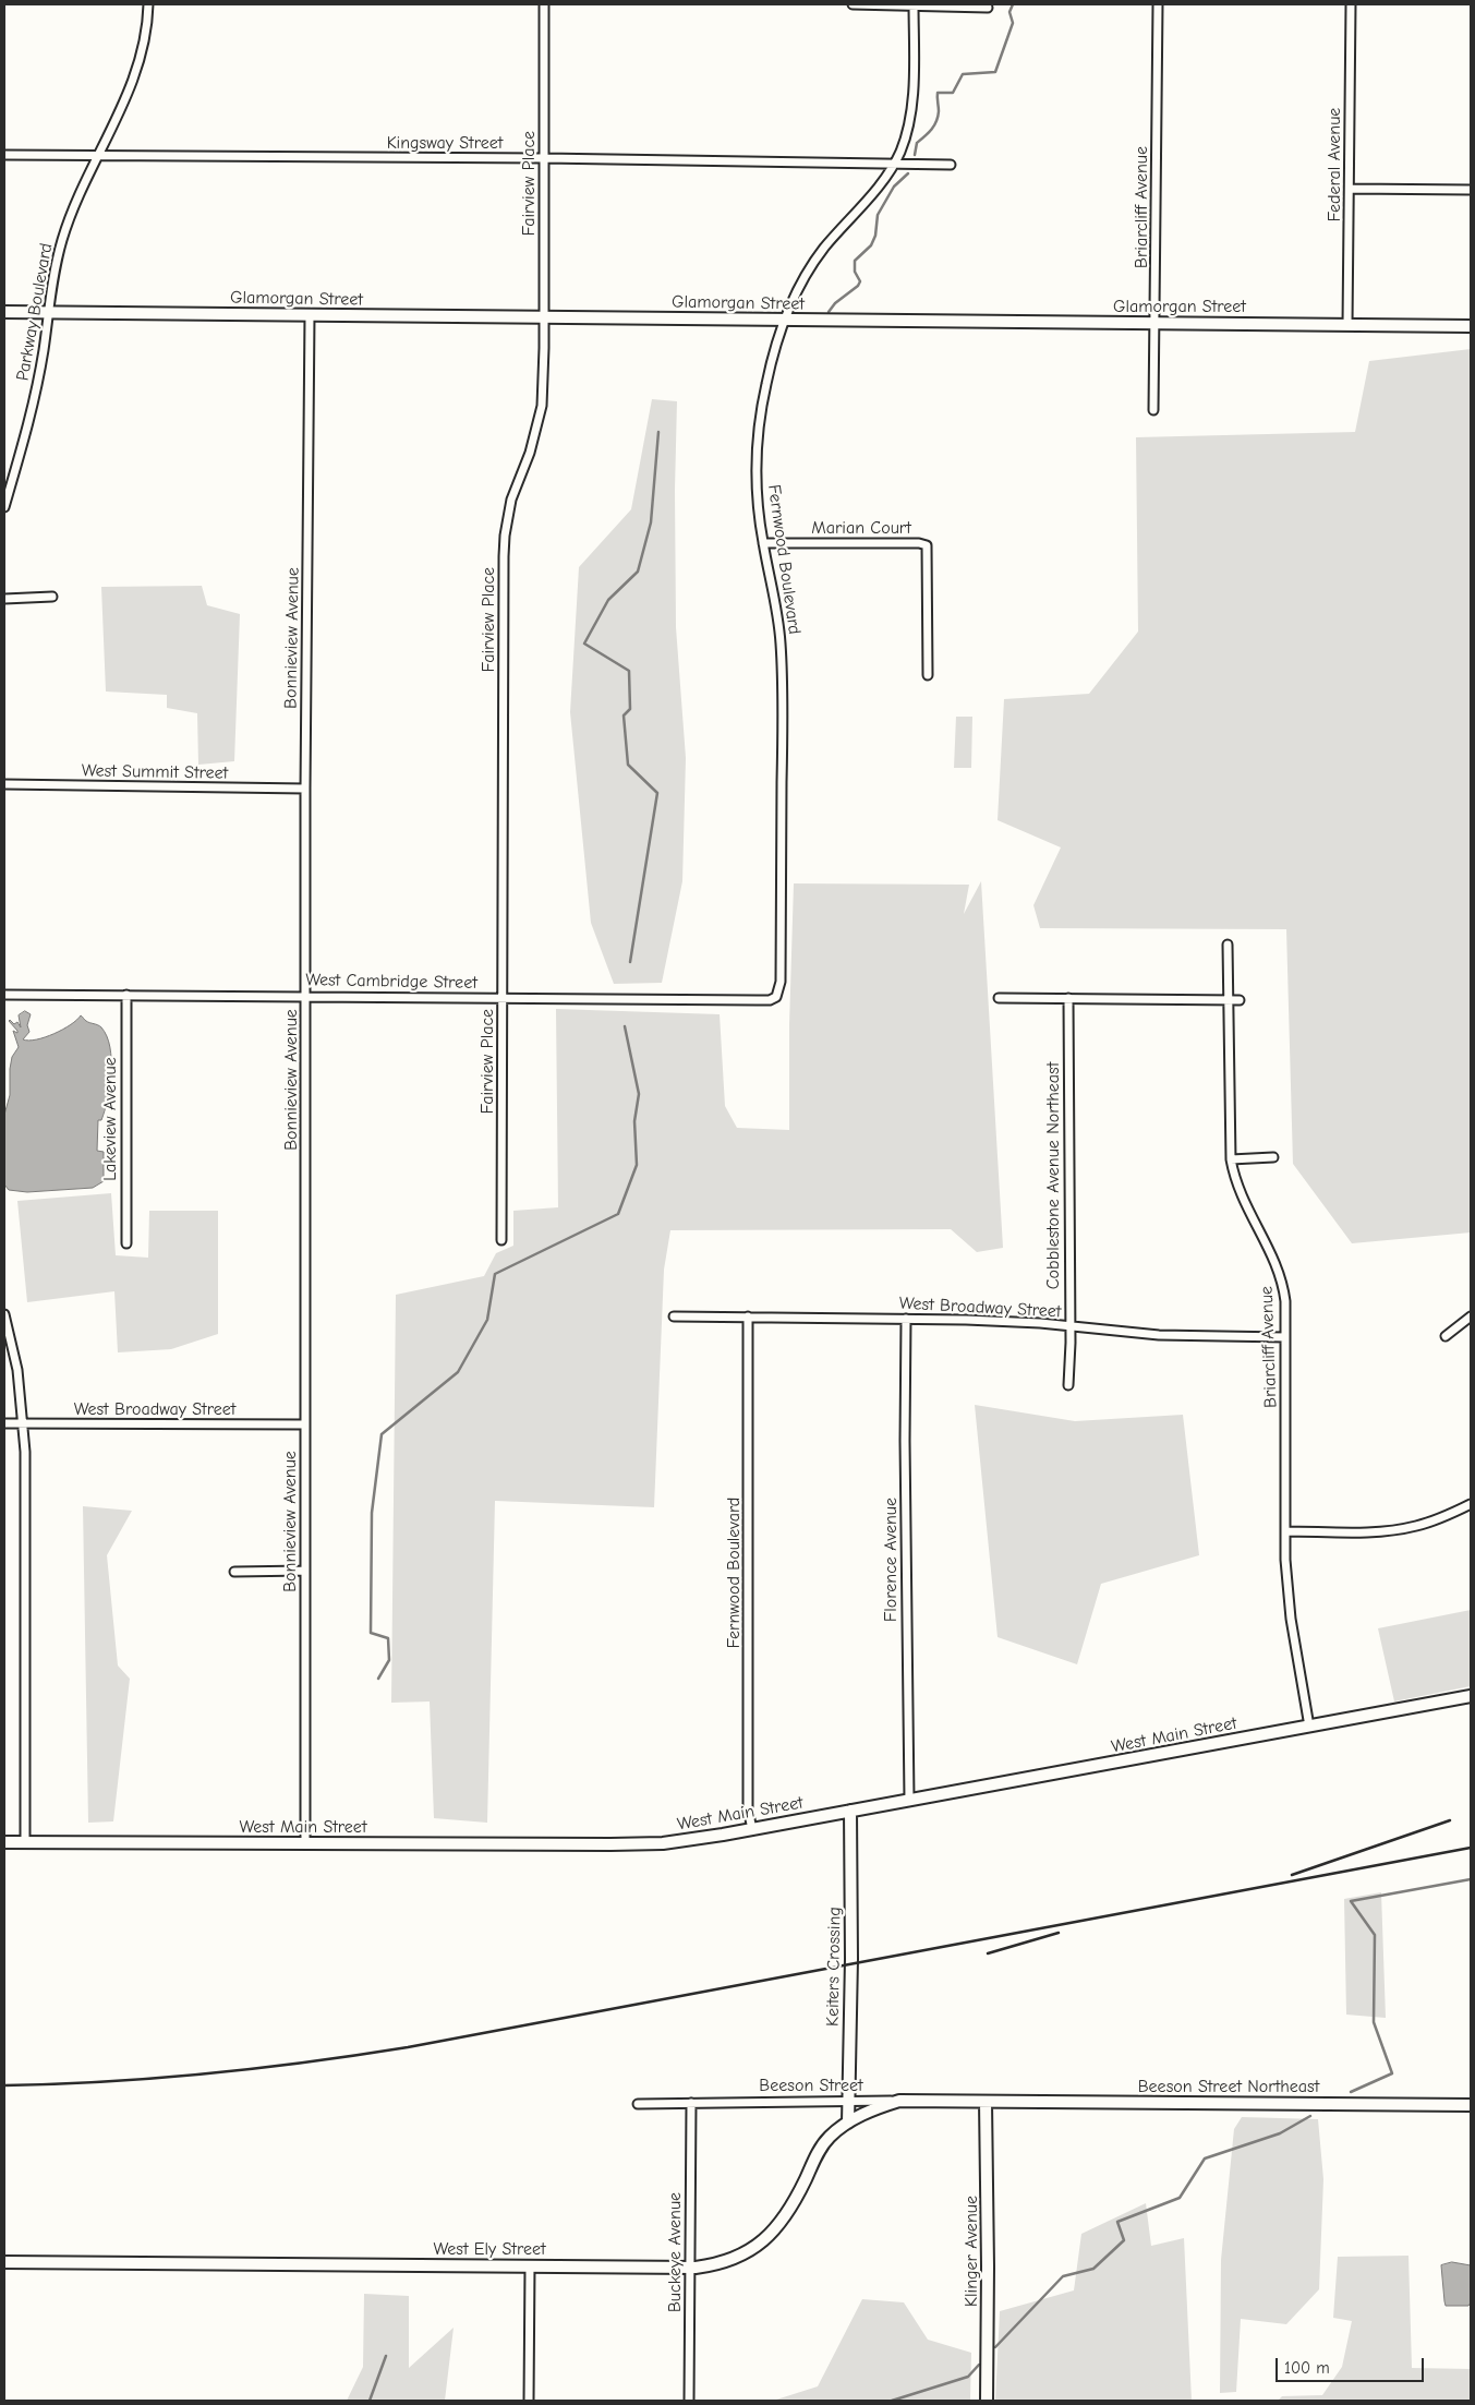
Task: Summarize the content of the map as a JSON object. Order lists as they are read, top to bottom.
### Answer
{
  "streets": {
    "street": [
      "Kingsway Street",
      "Federal Avenue",
      "Fairview Place",
      "Briarcliff Avenue",
      "Glamorgan Street",
      "Parkway Boulevard",
      "Marian Court",
      "Fernwood Boulevard",
      "Bonnieview Avenue",
      "West Summit Street",
      "West Cambridge Street",
      "Lakeview Avenue",
      "Cobblestone Avenue Northeast",
      "West Broadway Street",
      "Florence Avenue",
      "West Main Street",
      "Keiters Crossing",
      "Beeson Street",
      "Beeson Street Northeast",
      "West Ely Street",
      "Klinger Avenue",
      "Buckeye Avenue"
    ]
  },
  "crossings": [
    ["Kingsway Street", "Fairview Place"],
    ["Kingsway Street", "Parkway Boulevard"],
    ["Kingsway Street", "Fernwood Boulevard"],
    ["Federal Avenue", "Glamorgan Street"],
    ["Fairview Place", "Glamorgan Street"],
    ["Fairview Place", "West Cambridge Street"],
    ["Briarcliff Avenue", "Glamorgan Street"],
    ["Briarcliff Avenue", "West Broadway Street"],
    ["Briarcliff Avenue", "West Main Street"],
    ["Glamorgan Street", "Parkway Boulevard"],
    ["Glamorgan Street", "Fernwood Boulevard"],
    ["Glamorgan Street", "Bonnieview Avenue"],
    ["Marian Court", "Fernwood Boulevard"],
    ["Fernwood Boulevard", "West Cambridge Street"],
    ["Fernwood Boulevard", "West Broadway Street"],
    ["Fernwood Boulevard", "West Main Street"],
    ["Bonnieview Avenue", "West Summit Street"],
    ["Bonnieview Avenue", "West Cambridge Street"],
    ["Bonnieview Avenue", "West Broadway Street"],
    ["Bonnieview Avenue", "West Main Street"],
    ["West Cambridge Street", "Lakeview Avenue"],
    ["Cobblestone Avenue Northeast", "West Broadway Street"],
    ["West Broadway Street", "Florence Avenue"],
    ["Florence Avenue", "West Main Street"],
    ["West Main Street", "Keiters Crossing"],
    ["Keiters Crossing", "Beeson Street"],
    ["Keiters Crossing", "West Ely Street"],
    ["Beeson Street", "Beeson Street Northeast"],
    ["Beeson Street", "West Ely Street"],
    ["Beeson Street", "Klinger Avenue"],
    ["Beeson Street", "Buckeye Avenue"],
    ["Beeson Street Northeast", "Klinger Avenue"],
    ["West Ely Street", "Buckeye Avenue"]
  ],
  "scale_bar": "100 m"
}
